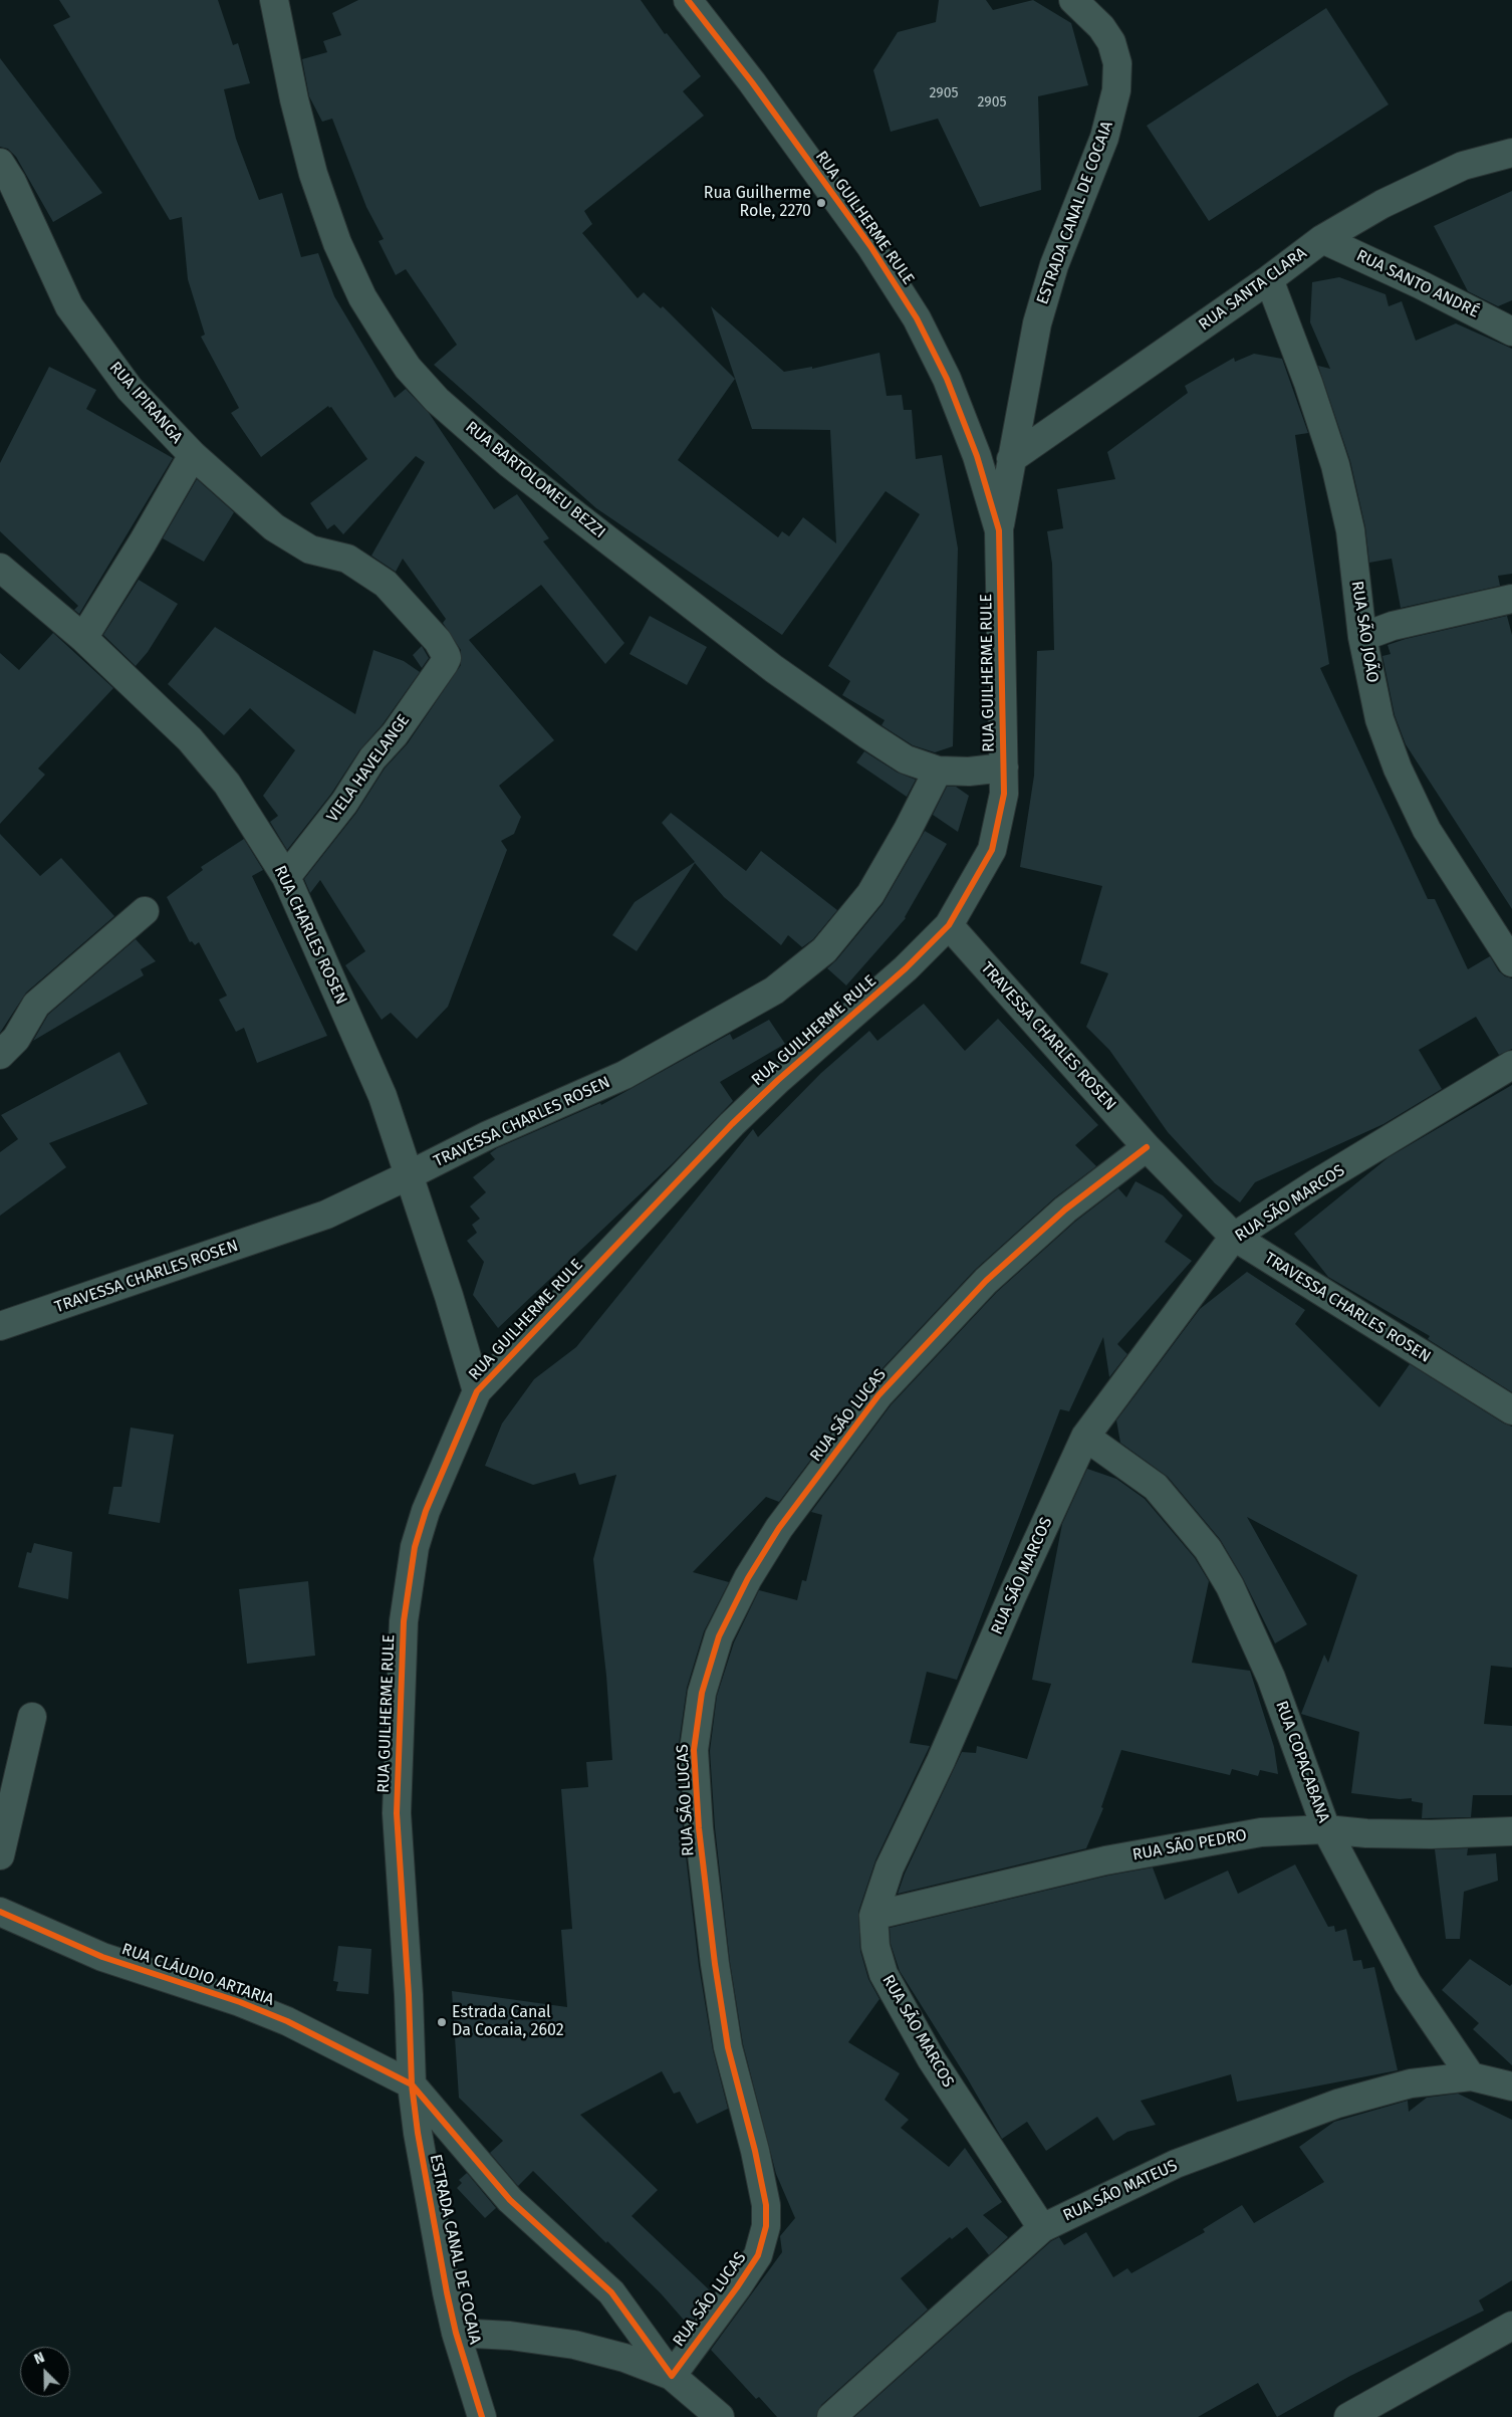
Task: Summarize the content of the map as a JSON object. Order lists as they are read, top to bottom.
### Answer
{
  "streets": {
    "street": [
      "ESTRADA CANAL DE COCAIA",
      "RUA GUILHERME RULE",
      "RUA SANTO ANDRÉ",
      "RUA SANTA CLARA",
      "RUA IPIRANGA",
      "RUA BARTOLOMEU BEZZI",
      "RUA SÃO JOÃO",
      "VIELA HAVELANGE",
      "RUA CHARLES ROSEN",
      "TRAVESSA CHARLES ROSEN",
      "RUA SÃO MARCOS",
      "RUA SÃO LUCAS",
      "RUA COPACABANA",
      "RUA SÃO PEDRO",
      "RUA CLÁUDIO ARTARIA",
      "RUA SÃO MATEUS"
    ]
  },
  "crossings": [
    ["ESTRADA CANAL DE COCAIA", "RUA GUILHERME RULE"],
    ["ESTRADA CANAL DE COCAIA", "RUA SANTA CLARA"],
    ["ESTRADA CANAL DE COCAIA", "RUA CLÁUDIO ARTARIA"],
    ["RUA GUILHERME RULE", "RUA BARTOLOMEU BEZZI"],
    ["RUA GUILHERME RULE", "RUA CHARLES ROSEN"],
    ["RUA GUILHERME RULE", "TRAVESSA CHARLES ROSEN"],
    ["RUA GUILHERME RULE", "RUA CLÁUDIO ARTARIA"],
    ["RUA SANTO ANDRÉ", "RUA SANTA CLARA"],
    ["RUA SANTA CLARA", "RUA SÃO JOÃO"],
    ["RUA IPIRANGA", "VIELA HAVELANGE"],
    ["RUA IPIRANGA", "RUA CHARLES ROSEN"],
    ["RUA BARTOLOMEU BEZZI", "TRAVESSA CHARLES ROSEN"],
    ["VIELA HAVELANGE", "RUA CHARLES ROSEN"],
    ["RUA CHARLES ROSEN", "TRAVESSA CHARLES ROSEN"],
    ["TRAVESSA CHARLES ROSEN", "RUA SÃO MARCOS"],
    ["TRAVESSA CHARLES ROSEN", "RUA SÃO LUCAS"],
    ["RUA SÃO MARCOS", "RUA COPACABANA"],
    ["RUA SÃO MARCOS", "RUA SÃO PEDRO"],
    ["RUA SÃO MARCOS", "RUA SÃO MATEUS"],
    ["RUA COPACABANA", "RUA SÃO PEDRO"],
    ["RUA COPACABANA", "RUA SÃO MATEUS"]
  ],
  "places": ["Rua Guilherme Role, 2270", "Estrada Canal Da Cocaia, 2602"],
  "house_numbers": ["2905", "2905"],
  "north": "top left"
}
